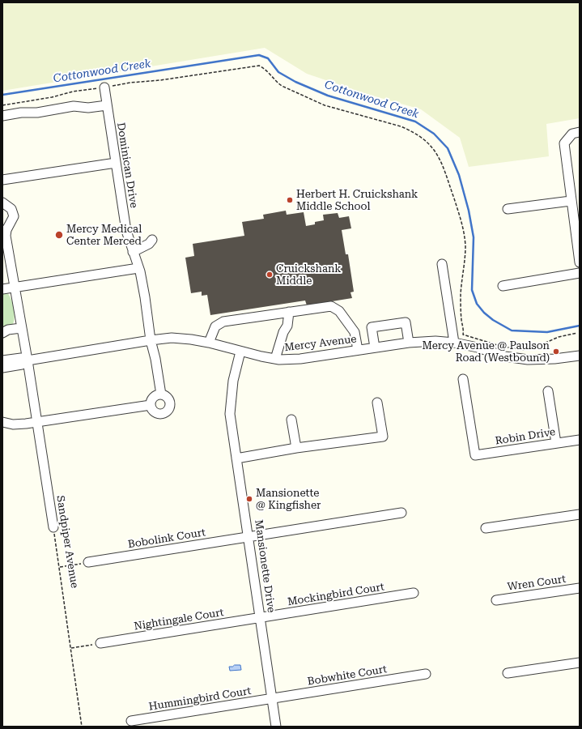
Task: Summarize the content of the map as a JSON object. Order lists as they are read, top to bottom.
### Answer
{
  "streets": {
    "street": [
      "Dominican Drive",
      "Mercy Avenue",
      "Robin Drive",
      "Bobolink Court",
      "Sandpiper Avenue",
      "Mansionette Drive",
      "Wren Court",
      "Mockingbird Court",
      "Nightingale Court",
      "Bobwhite Court",
      "Hummingbird Court"
    ]
  },
  "crossings": [
    ["Dominican Drive", "Mercy Avenue"],
    ["Mercy Avenue", "Sandpiper Avenue"],
    ["Mercy Avenue", "Mansionette Drive"],
    ["Bobolink Court", "Mansionette Drive"],
    ["Mansionette Drive", "Mockingbird Court"],
    ["Mansionette Drive", "Nightingale Court"],
    ["Mansionette Drive", "Bobwhite Court"],
    ["Mansionette Drive", "Hummingbird Court"],
    ["Mockingbird Court", "Nightingale Court"],
    ["Bobwhite Court", "Hummingbird Court"]
  ],
  "water": ["Cottonwood Creek"],
  "places": [
    "Herbert H. Cruickshank Middle School",
    "Mercy Medical Center Merced",
    "Cruickshank Middle",
    "Mercy Avenue @ Paulson Road (Westbound)",
    "Mansionette @ Kingfisher"
  ]
}
